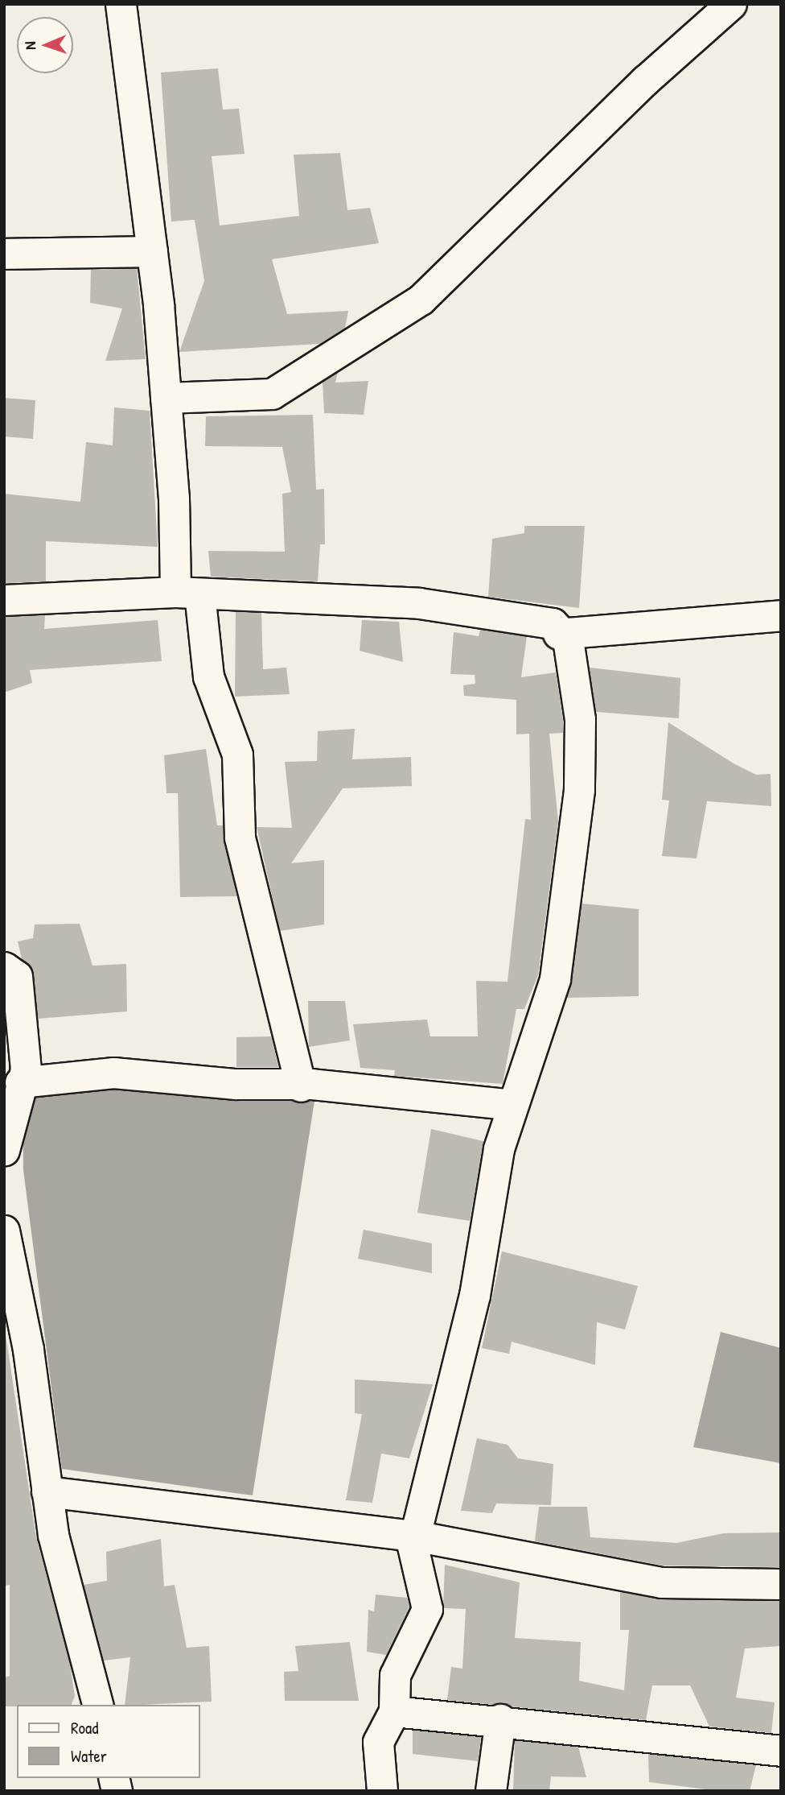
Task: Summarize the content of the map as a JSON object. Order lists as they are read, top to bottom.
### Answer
{
  "legend": ["Road", "Water"],
  "north": "left"
}
